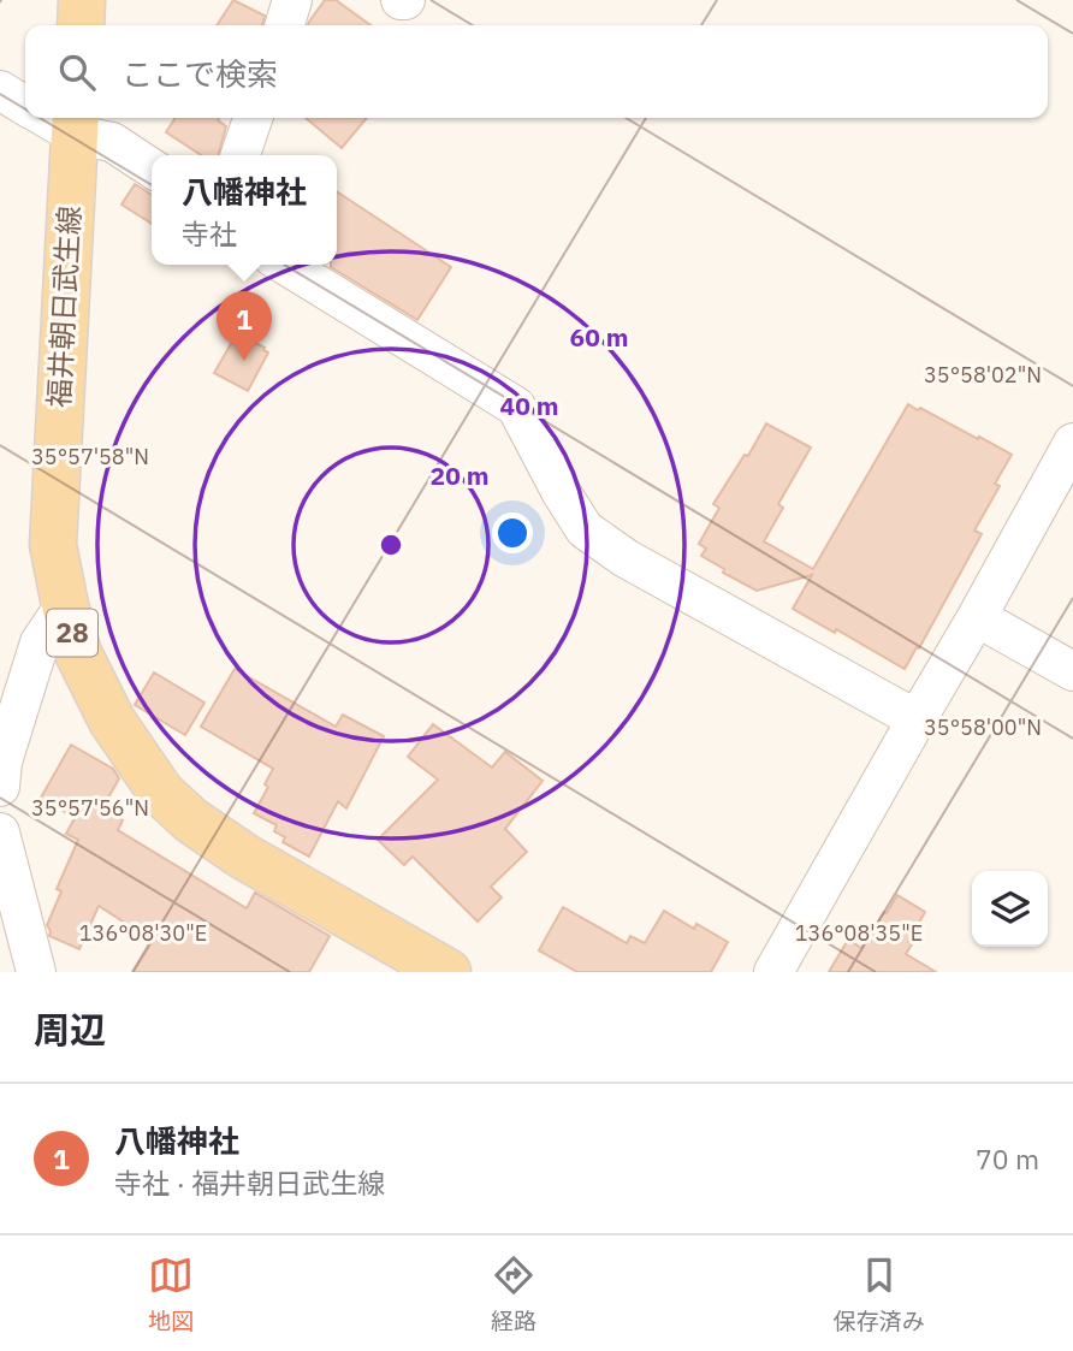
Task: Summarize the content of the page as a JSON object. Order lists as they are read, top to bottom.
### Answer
{
  "streets": {
    "main road": ["福井朝日武生線", "28"]
  },
  "page": {
    "search": "ここで検索",
    "popup": ["八幡神社", "寺社"],
    "pins": "1",
    "heading": "周辺",
    "list": [
      {
        "mark": "1",
        "name": "八幡神社",
        "note": "寺社 · 福井朝日武生線",
        "value": "70 m"
      }
    ],
    "nav": ["地図", "経路", "保存済み"]
  },
  "coordinates": [
    "35°58'02\"N",
    "35°57'58\"N",
    "35°58'00\"N",
    "35°57'56\"N",
    "136°08'30\"E",
    "136°08'35\"E"
  ],
  "rings": ["60 m", "40 m", "20 m"]
}
